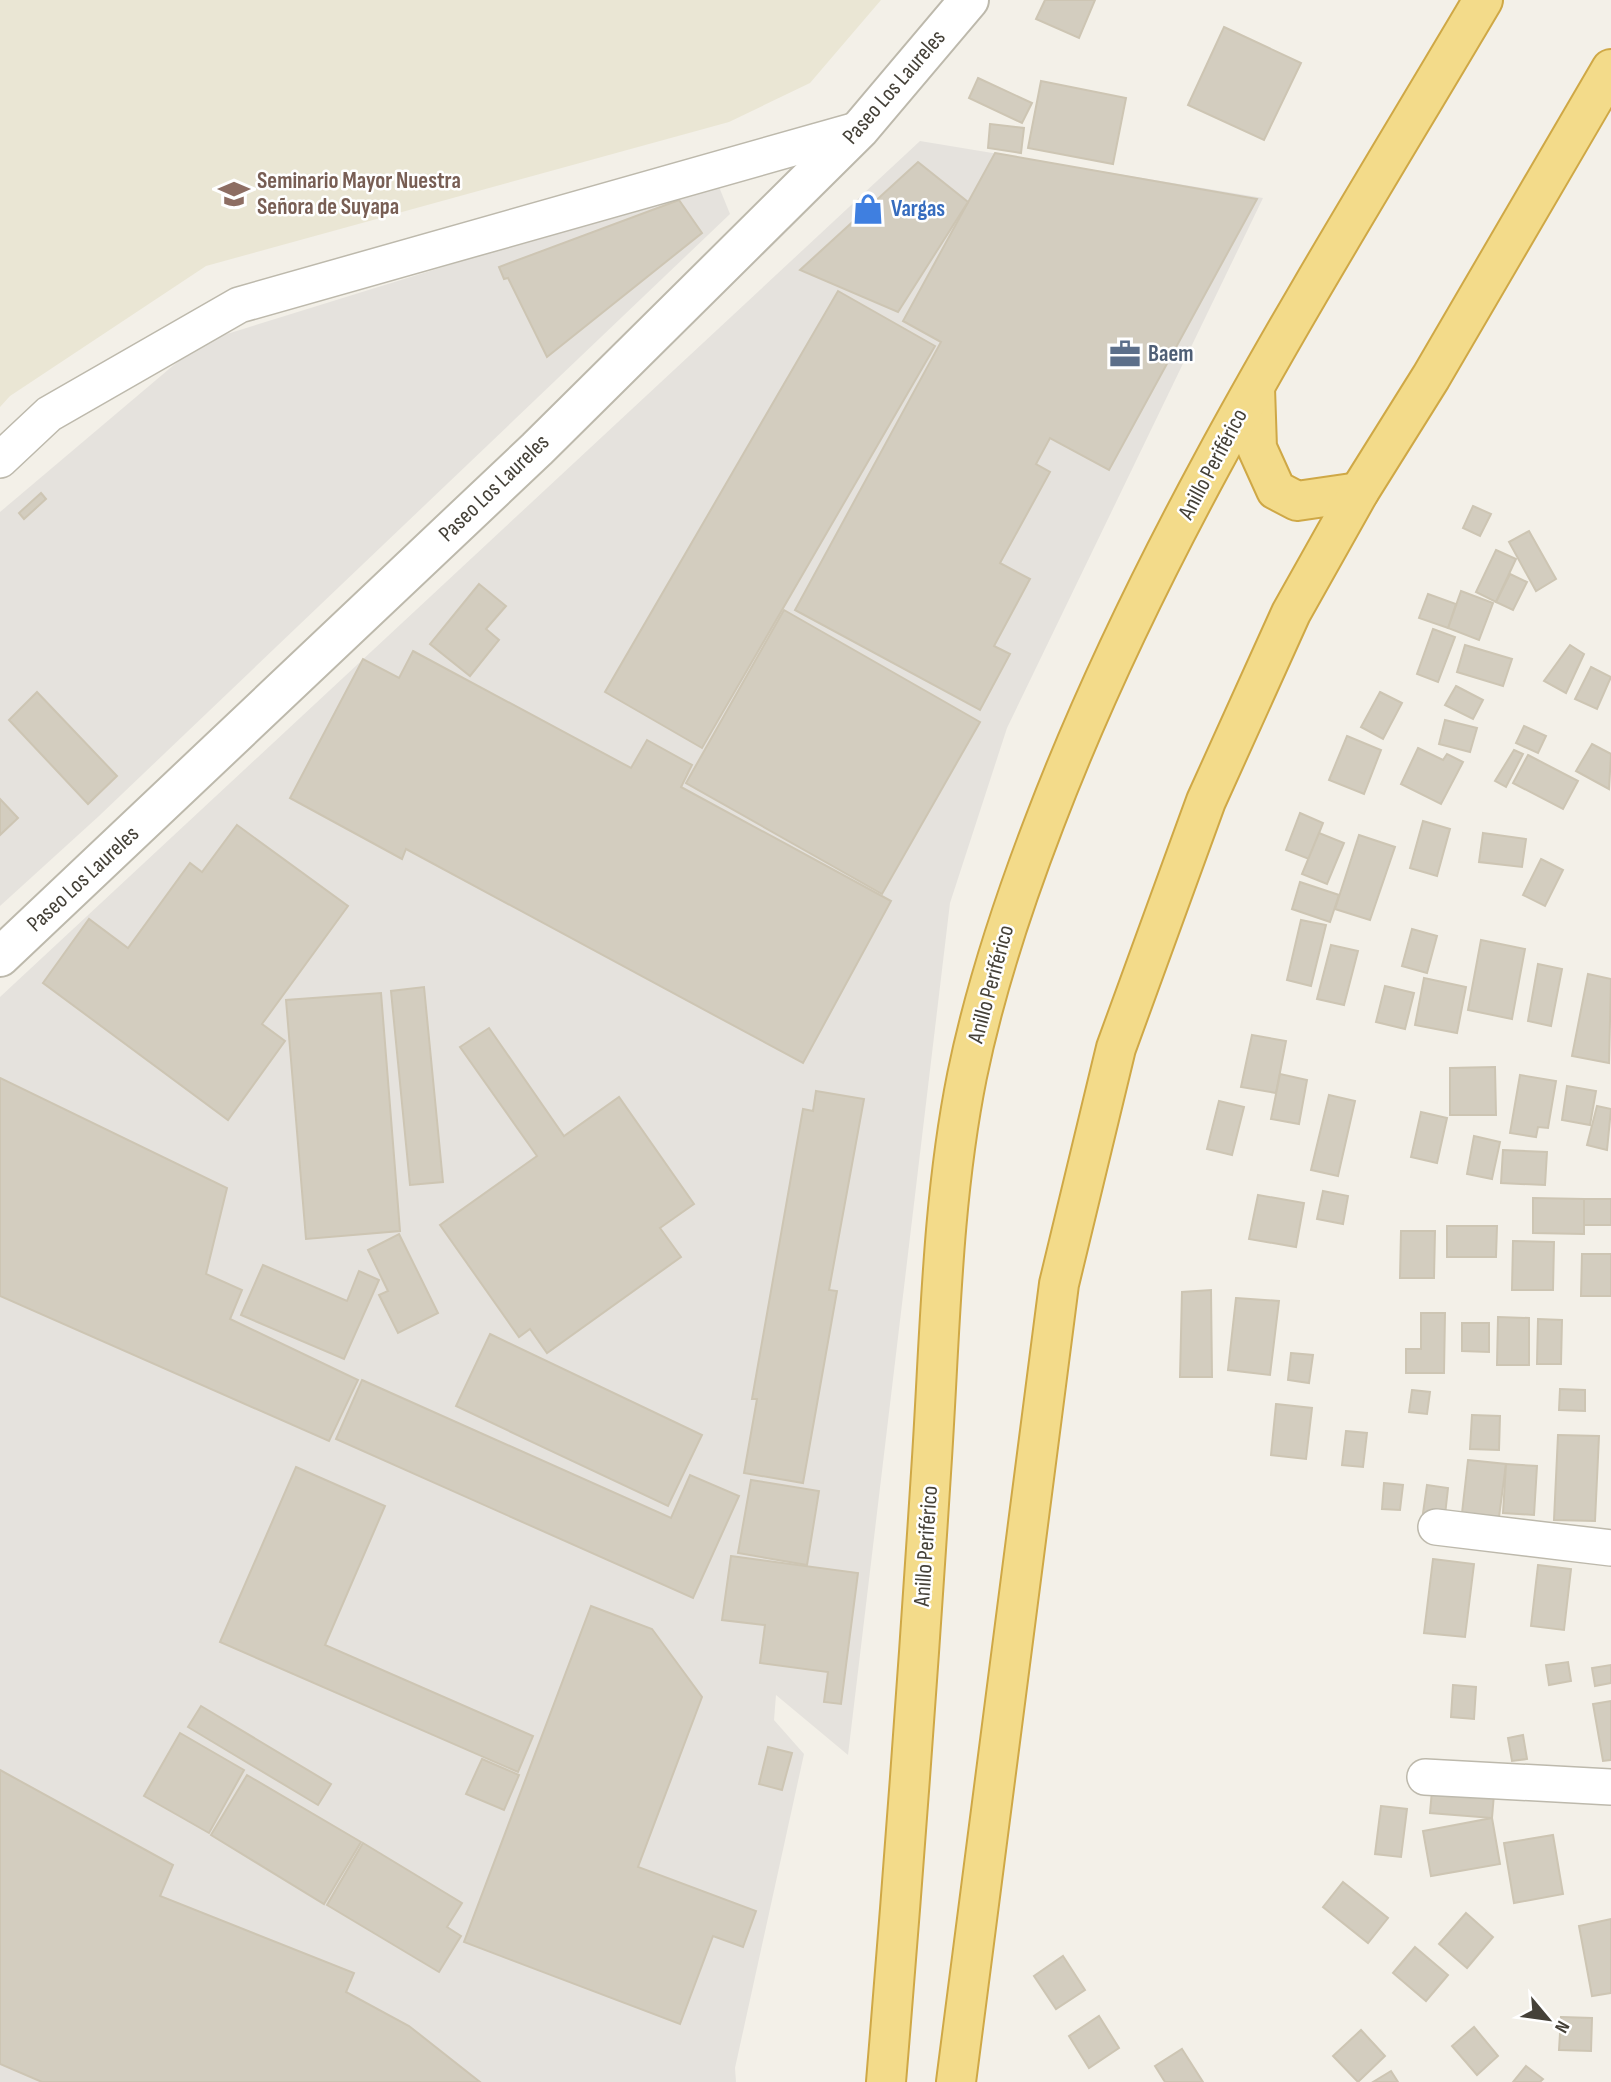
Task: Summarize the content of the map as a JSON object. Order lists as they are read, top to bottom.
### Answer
{
  "streets": {
    "highway": ["Anillo Periférico"],
    "street": ["Paseo Los Laureles"]
  },
  "places": {
    "school or university": ["Seminario Mayor Nuestra Señora de Suyapa"],
    "shop": ["Vargas"],
    "office": ["Baem"]
  },
  "north": "bottom right"
}
